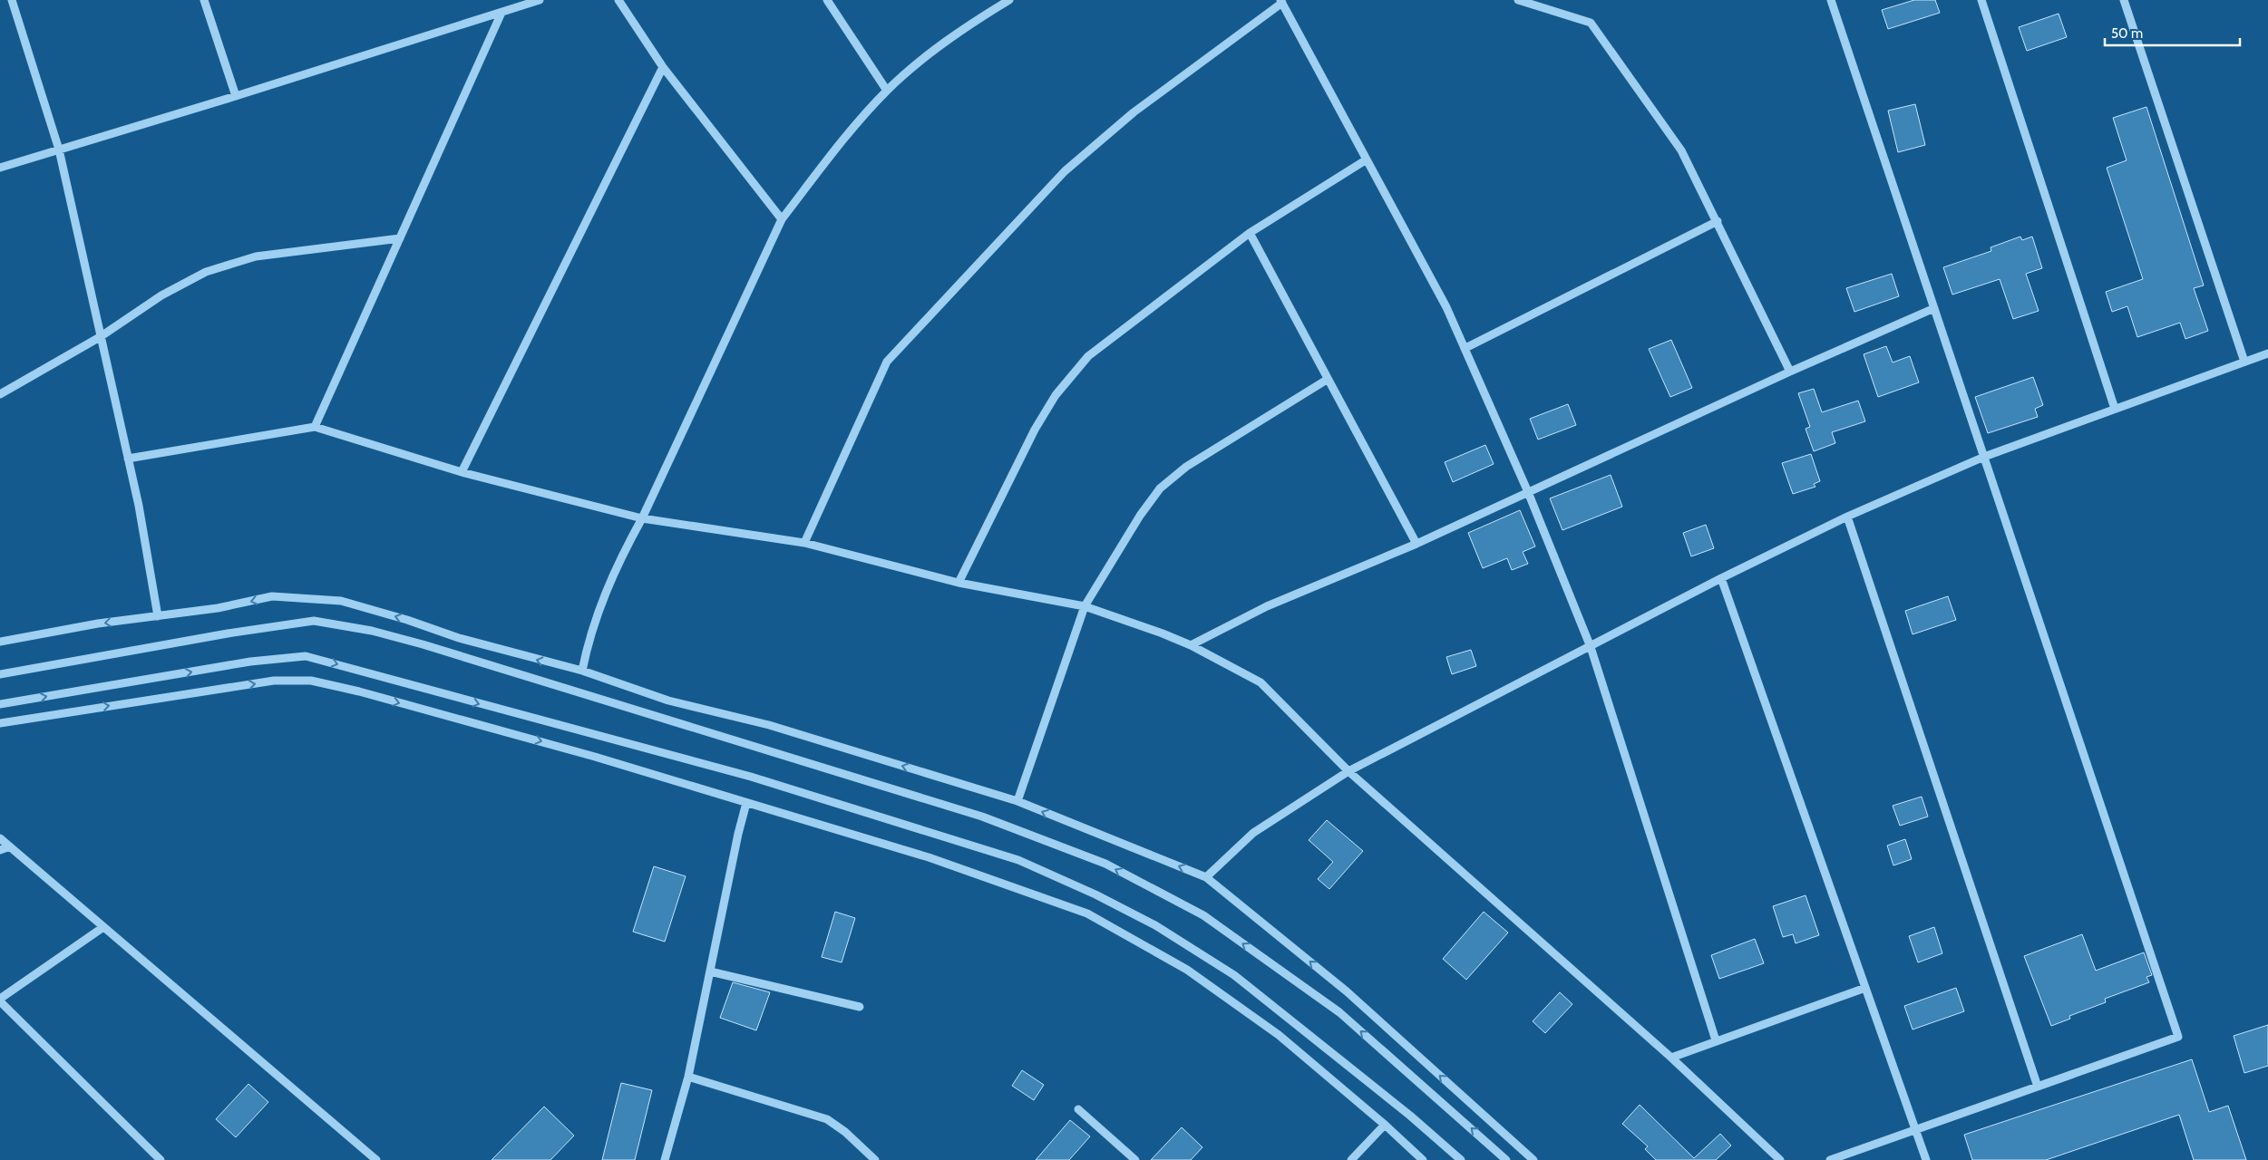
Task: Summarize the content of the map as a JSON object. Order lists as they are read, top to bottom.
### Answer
{
  "scale_bar": "50 m"
}
